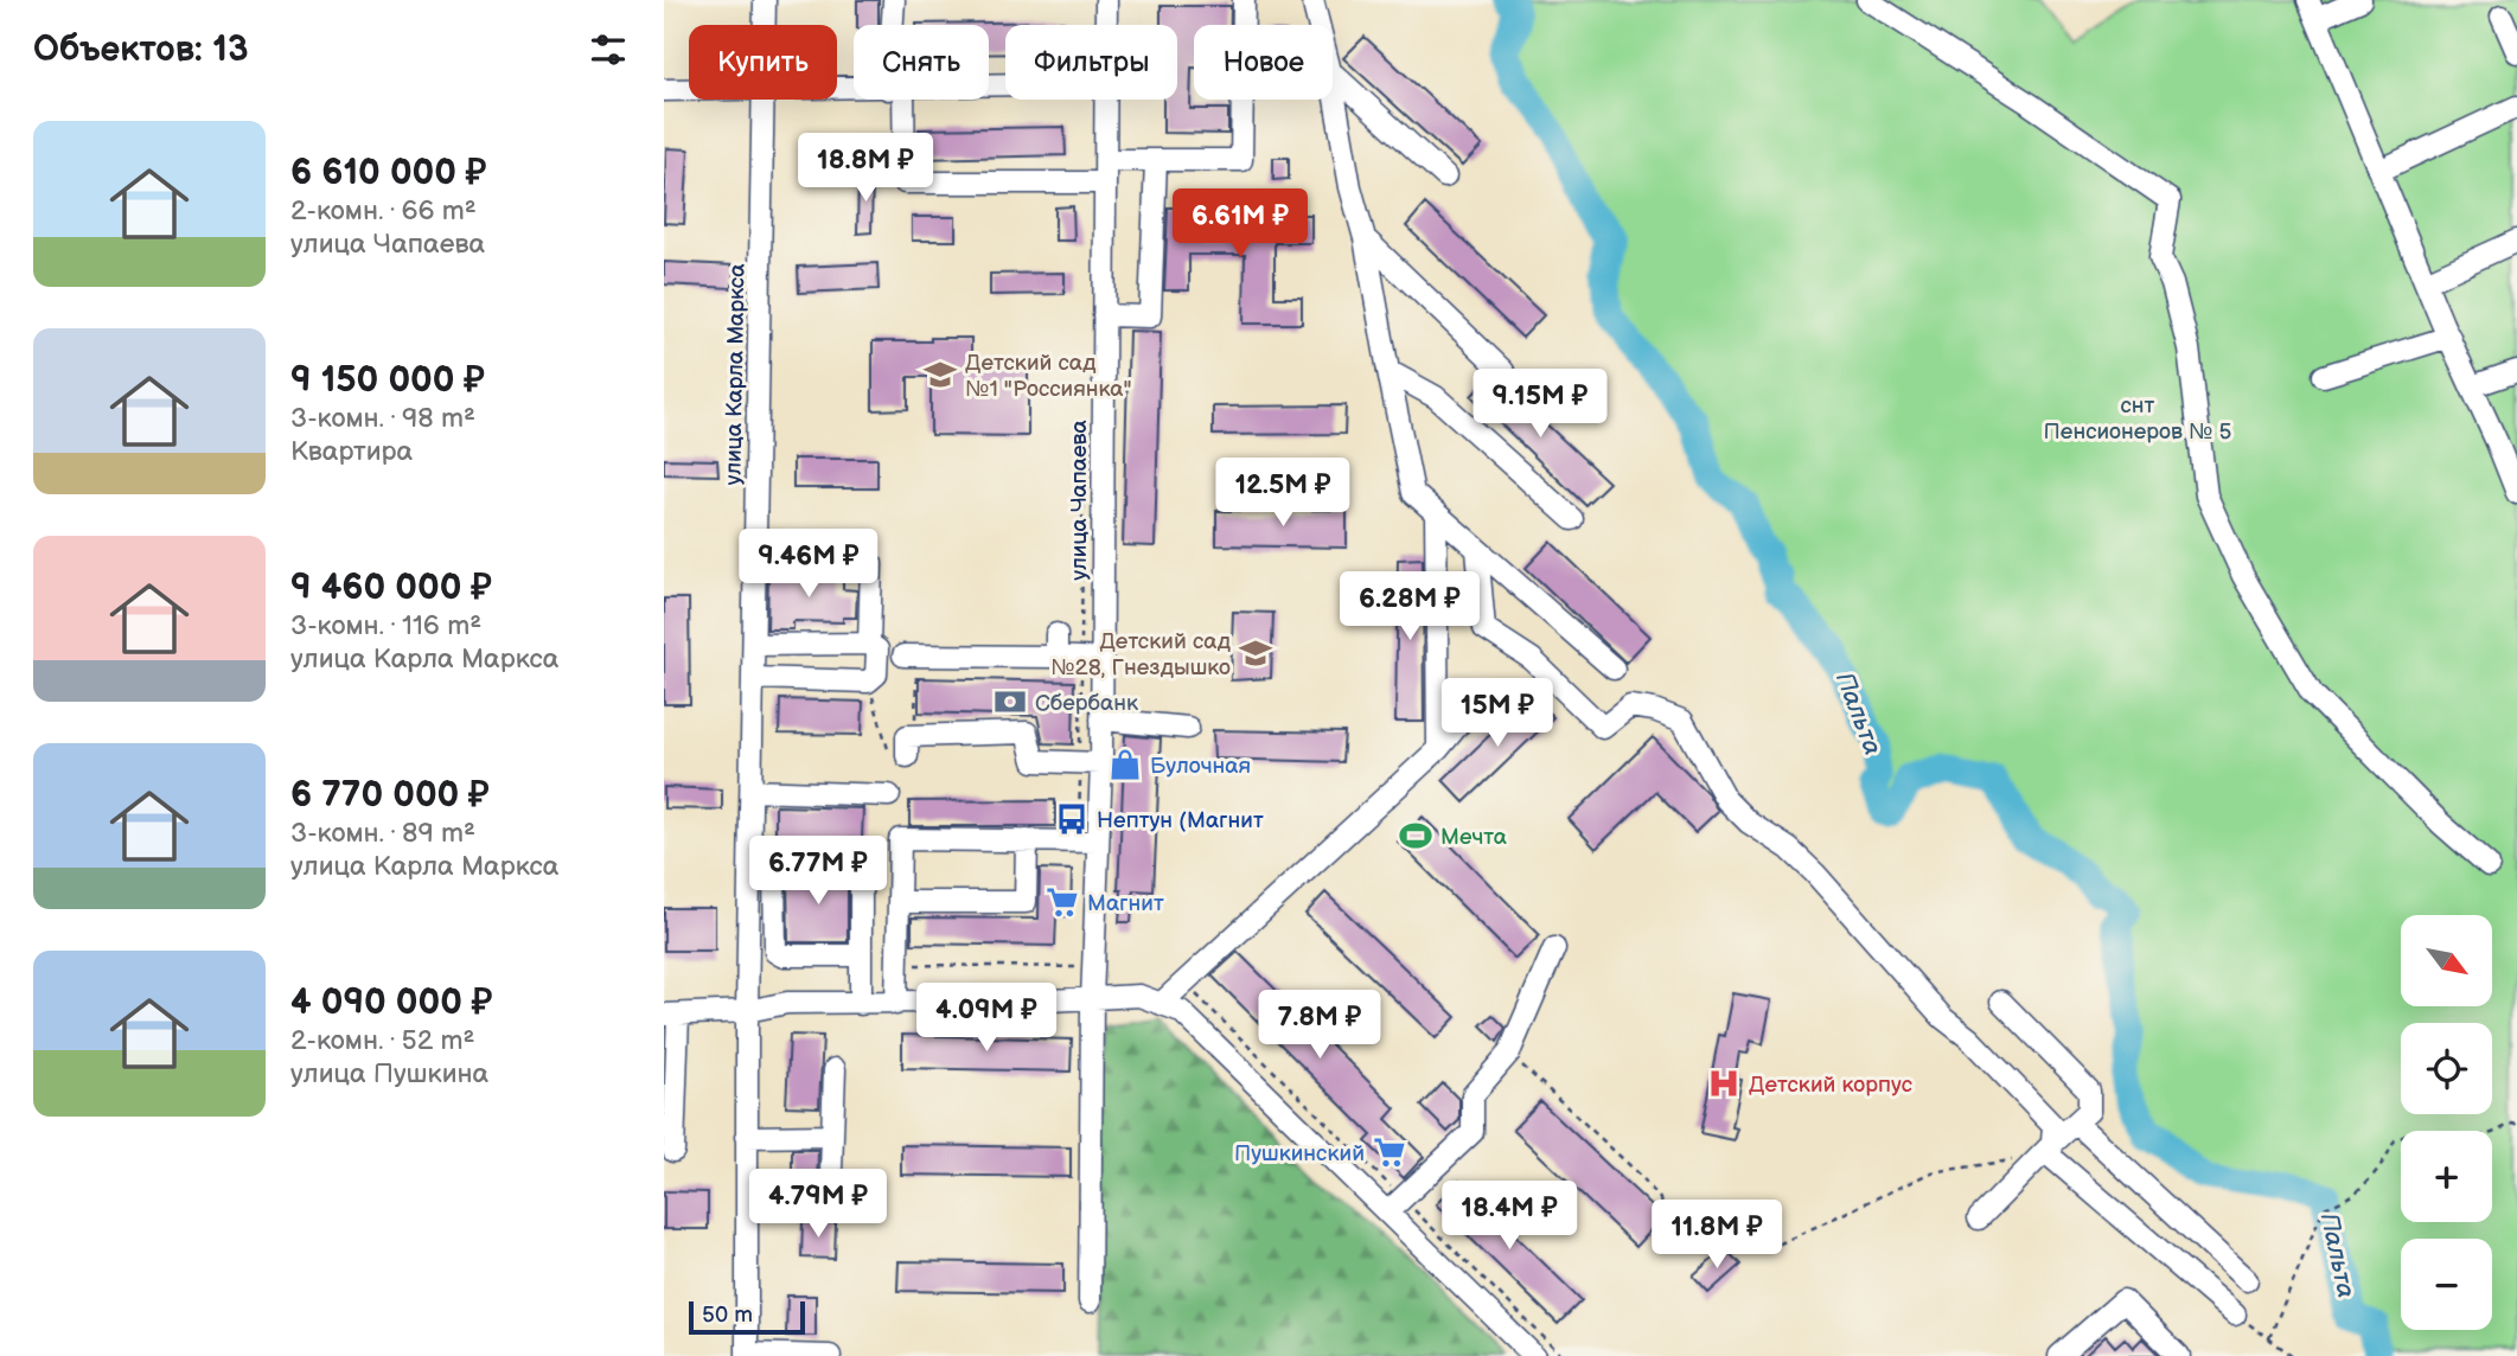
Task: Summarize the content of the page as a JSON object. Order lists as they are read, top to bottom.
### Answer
{
  "streets": {
    "street": ["улица Карла Маркса", "улица Чапаева"]
  },
  "water": ["Пальта"],
  "parks": ["снт Пенсионеров № 5"],
  "places": {
    "school or university": ["Детский сад №1 \"Россиянка\"", "Детский сад №28, Гнездышко"],
    "bank": ["Сбербанк"],
    "shop": ["Булочная"],
    "bus stop": ["Нептун (Магнит"],
    "sports": ["Мечта"],
    "supermarket": ["Магнит", "Пушкинский"],
    "hospital": ["Детский корпус"]
  },
  "scale_bar": "50 m",
  "north": "bottom right",
  "page": {
    "heading": "Объектов: 13",
    "chip": [
      "Купить",
      "Снять",
      "Фильтры",
      "Новое"
    ],
    "list": [
      {
        "name": "6 610 000 ₽",
        "note": "2-комн. · 66 m² · улица Чапаева"
      },
      {
        "name": "9 150 000 ₽",
        "note": "3-комн. · 98 m² · Квартира"
      },
      {
        "name": "9 460 000 ₽",
        "note": "3-комн. · 116 m² · улица Карла Маркса"
      },
      {
        "name": "6 770 000 ₽",
        "note": "3-комн. · 89 m² · улица Карла Маркса"
      },
      {
        "name": "4 090 000 ₽",
        "note": "2-комн. · 52 m² · улица Пушкина"
      }
    ],
    "price": [
      "18.8M ₽",
      "6.61M ₽",
      "9.15M ₽",
      "12.5M ₽",
      "9.46M ₽",
      "6.28M ₽",
      "15M ₽",
      "6.77M ₽",
      "4.09M ₽",
      "7.8M ₽",
      "4.79M ₽",
      "18.4M ₽",
      "11.8M ₽"
    ],
    "map_buttons": ["+", "−"],
    "scale": "50 m"
  }
}
